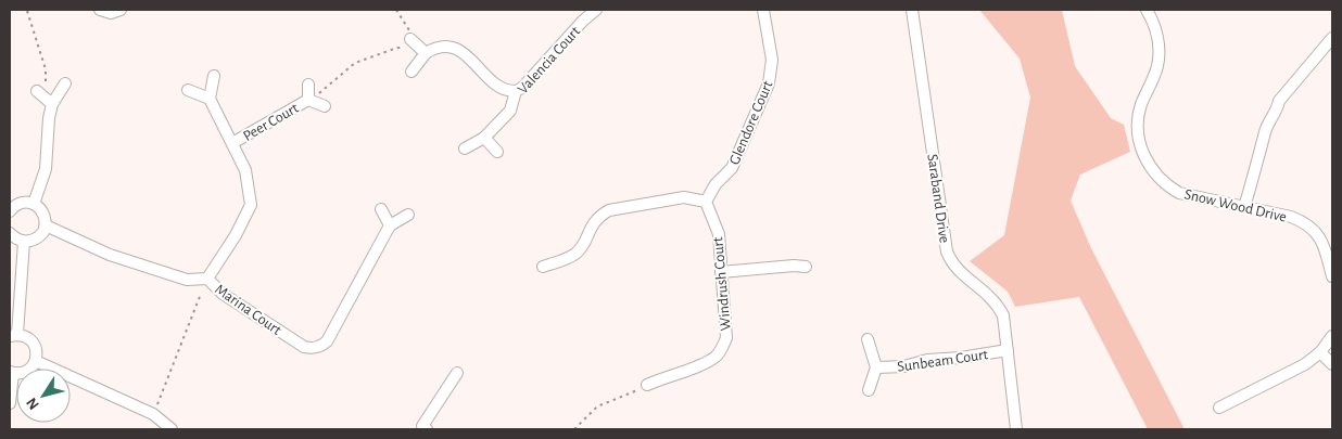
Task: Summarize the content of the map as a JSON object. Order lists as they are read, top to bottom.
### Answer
{
  "streets": {
    "street": [
      "Valencia Court",
      "Peer Court",
      "Glendore Court",
      "Saraband Drive",
      "Snow Wood Drive",
      "Windrush Court",
      "Marina Court",
      "Sunbeam Court"
    ]
  },
  "crossings": [
    ["Glendore Court", "Windrush Court"],
    ["Saraband Drive", "Sunbeam Court"]
  ],
  "north": "bottom left"
}
